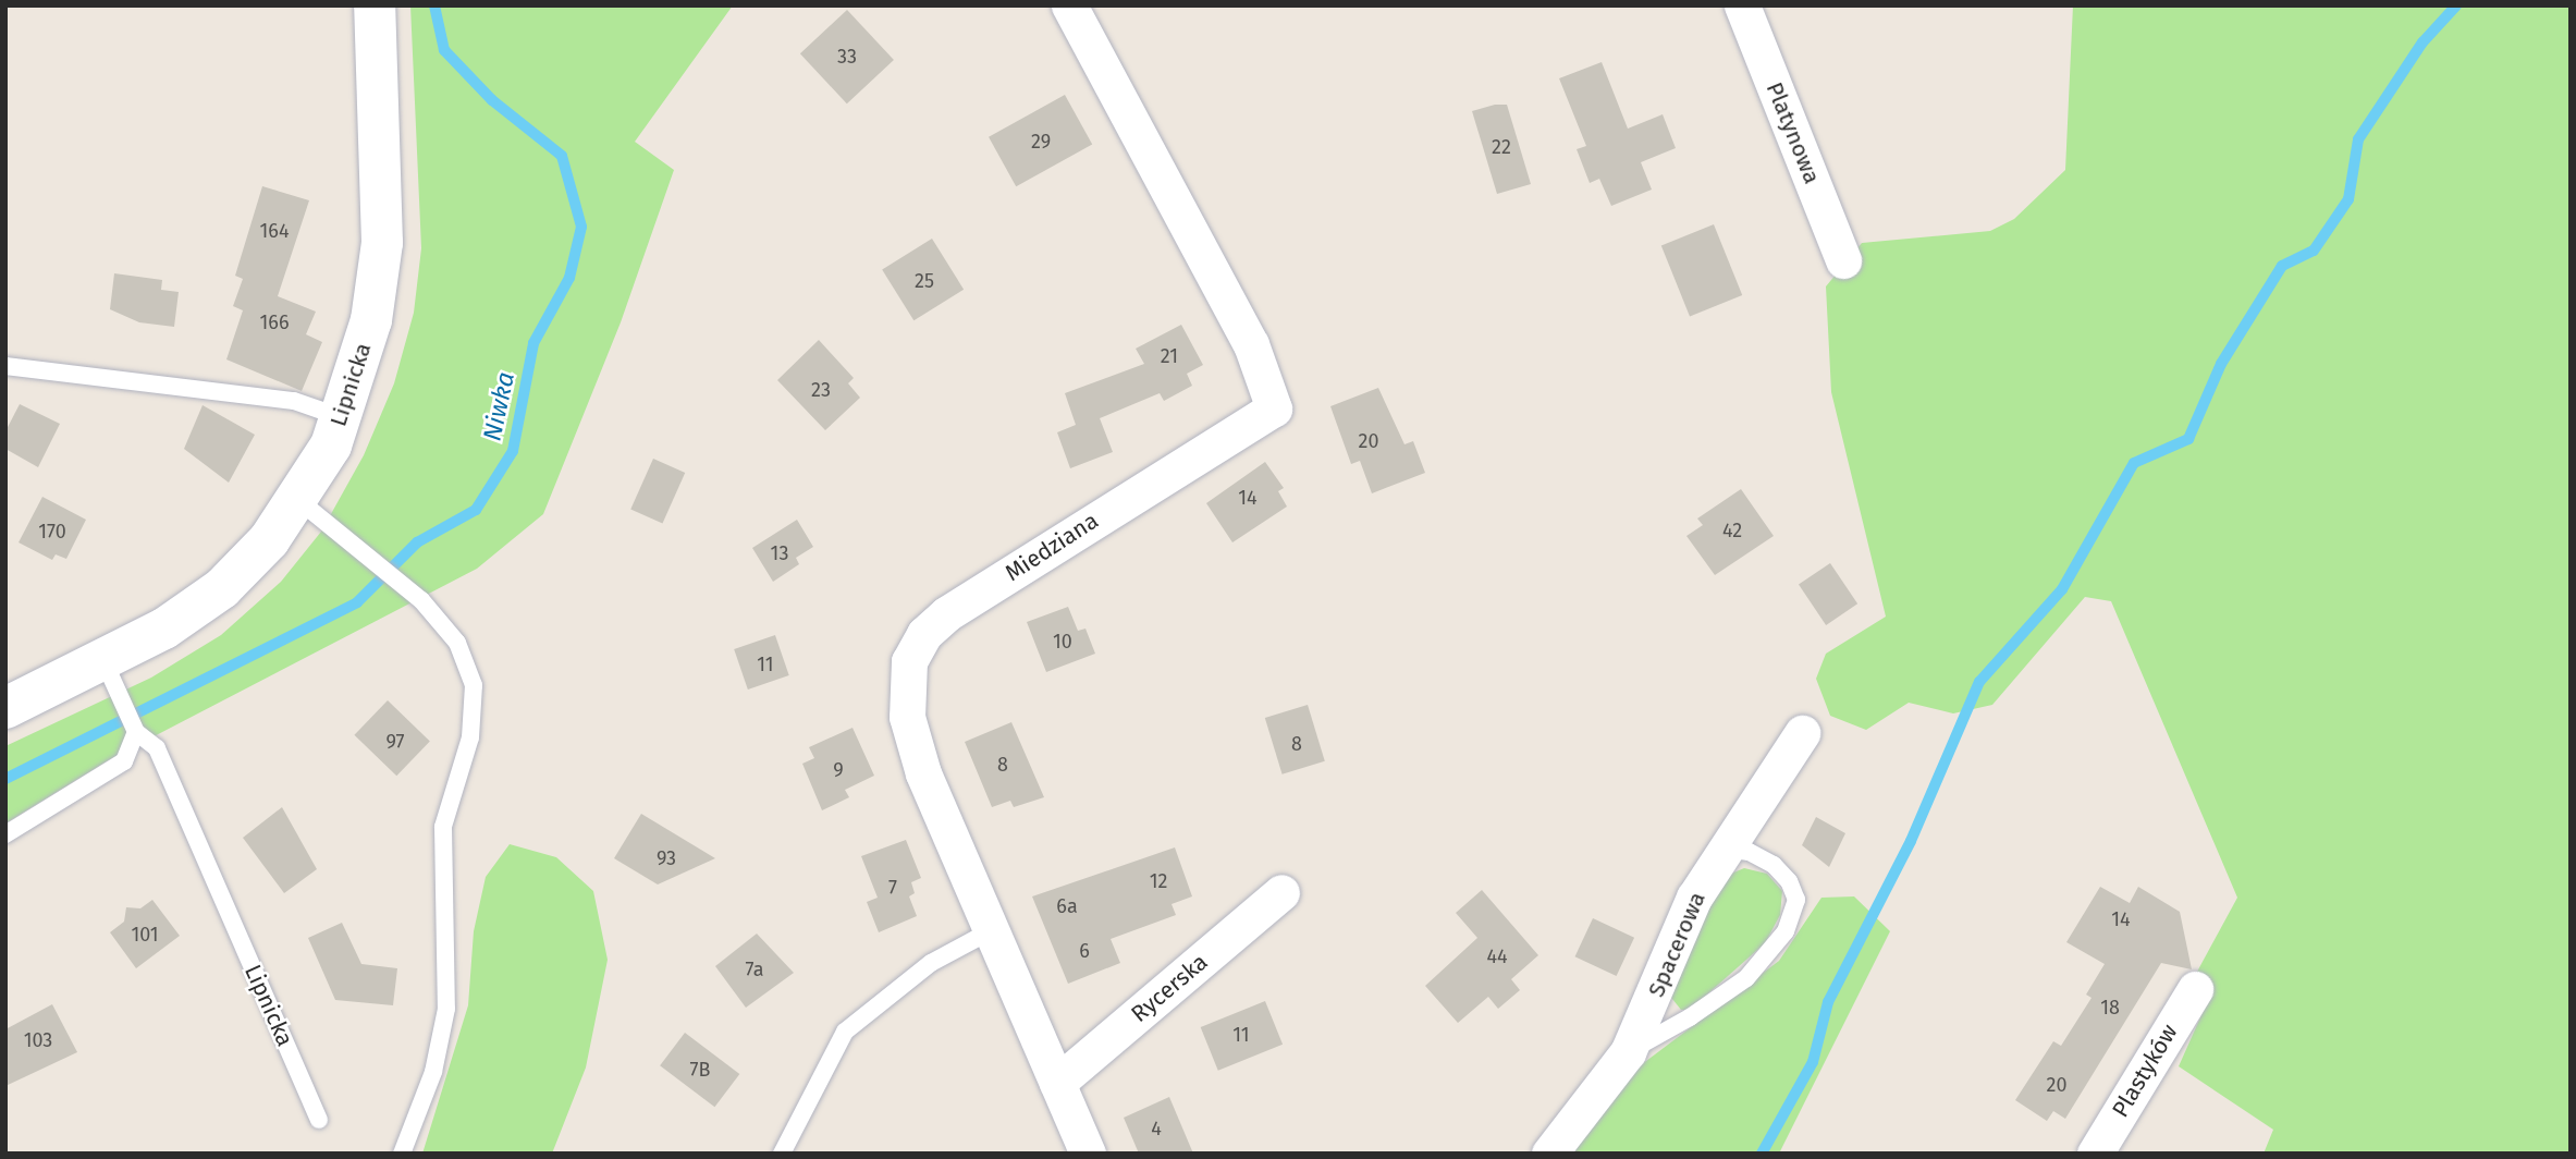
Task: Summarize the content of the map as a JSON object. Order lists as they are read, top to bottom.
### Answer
{
  "streets": {
    "street": [
      "Platynowa",
      "Lipnicka",
      "Miedziana",
      "Spacerowa",
      "Rycerska",
      "Plastyków"
    ]
  },
  "crossings": [
    ["Miedziana", "Rycerska"]
  ],
  "water": ["Niwka"],
  "house_numbers": [
    "33",
    "29",
    "22",
    "164",
    "25",
    "166",
    "21",
    "23",
    "20",
    "14",
    "42",
    "170",
    "13",
    "10",
    "11",
    "97",
    "8",
    "8",
    "9",
    "93",
    "12",
    "7",
    "6a",
    "14",
    "101",
    "6",
    "44",
    "7a",
    "18",
    "11",
    "103",
    "7B",
    "20",
    "4"
  ]
}
